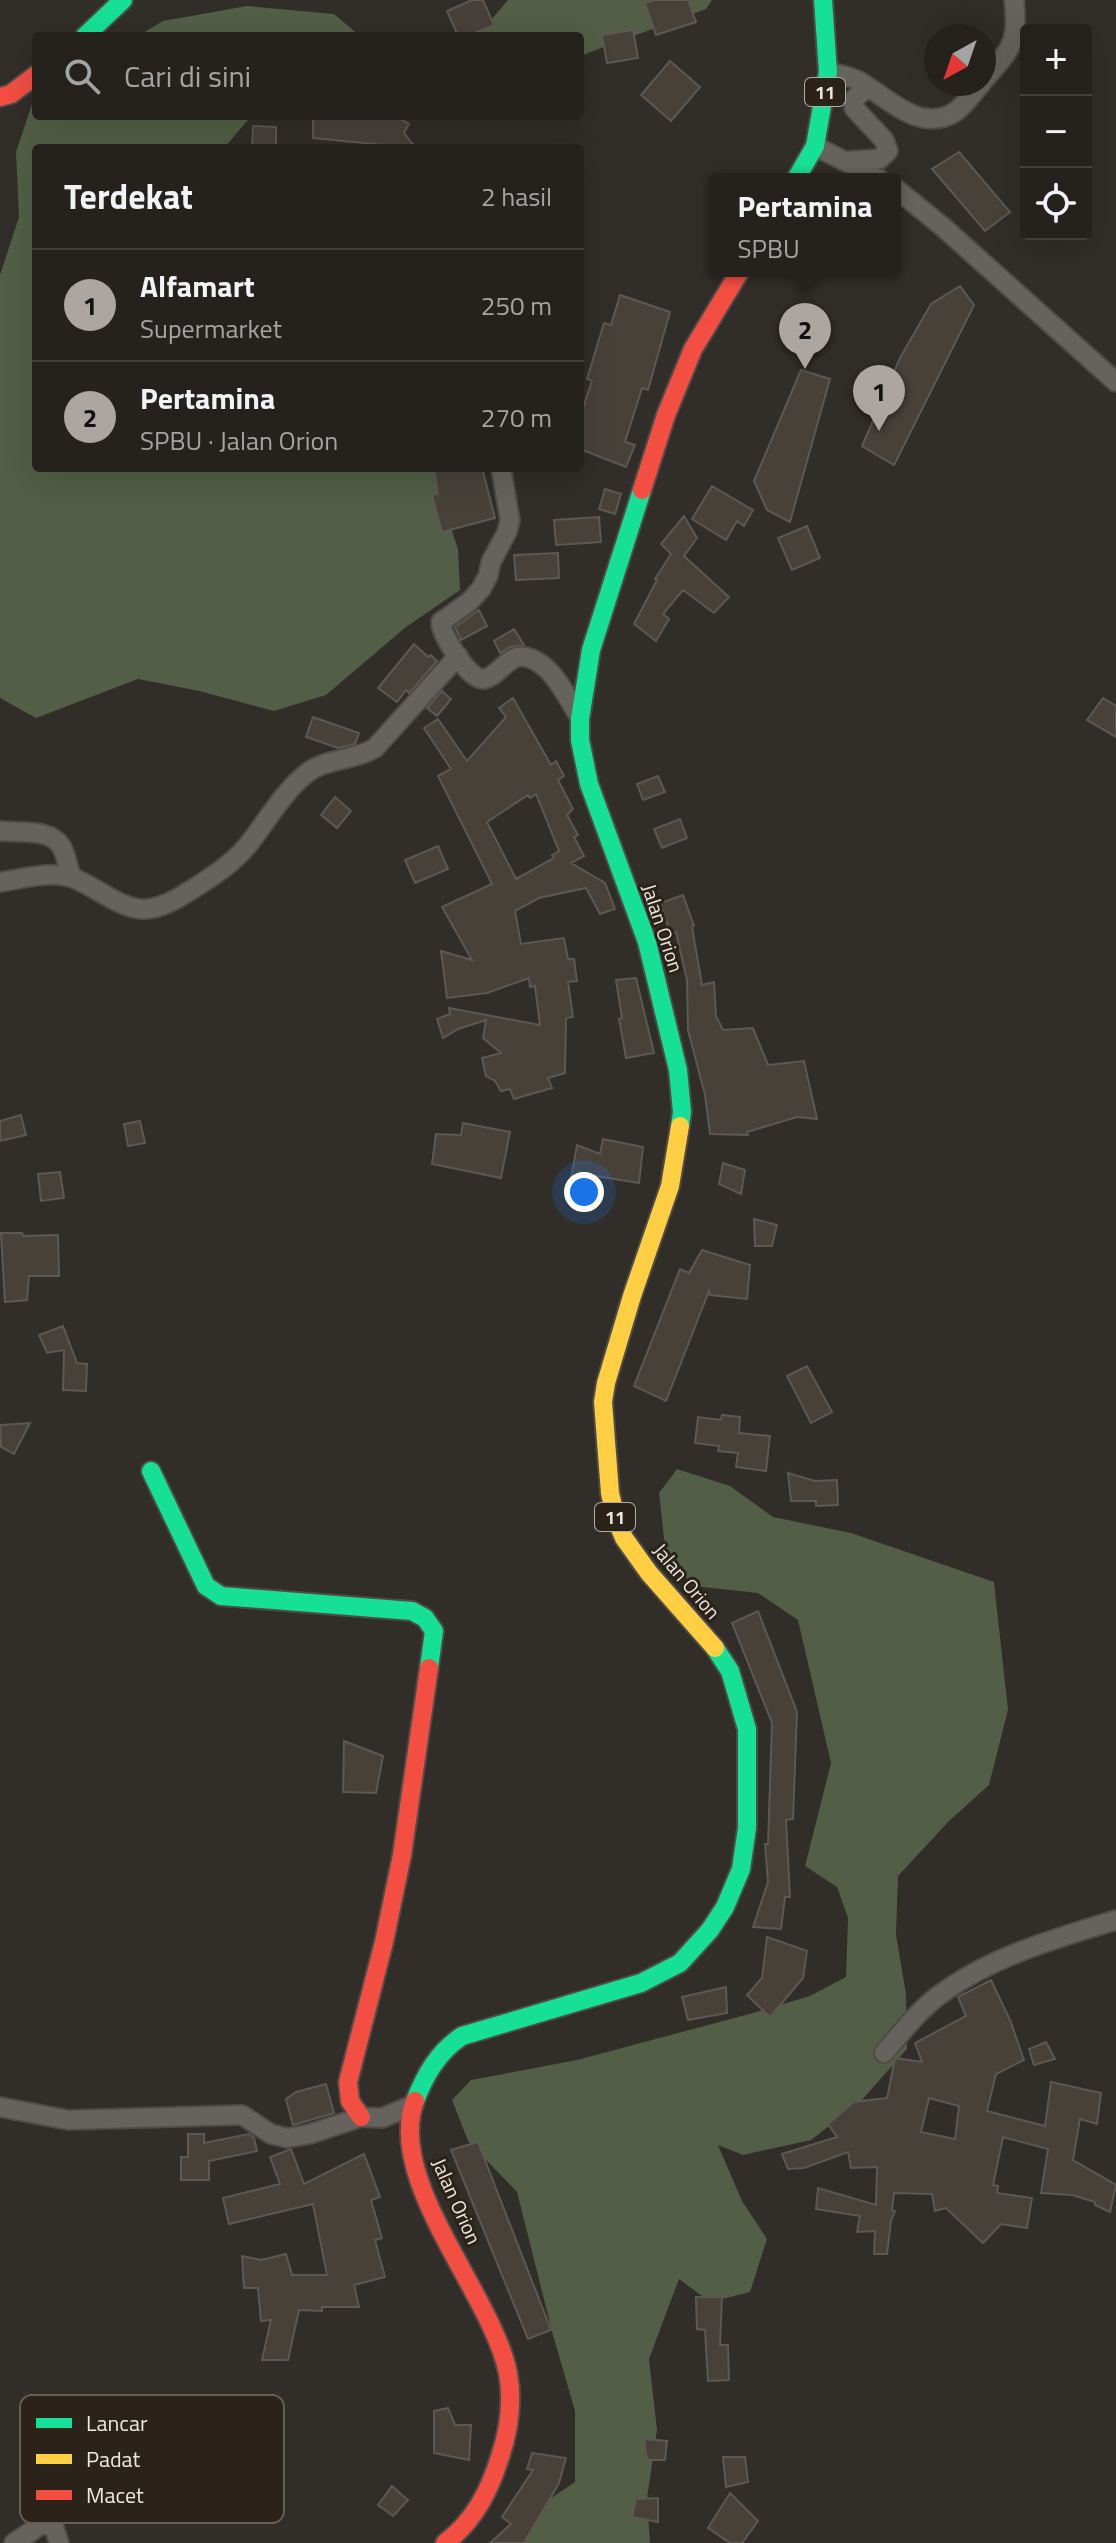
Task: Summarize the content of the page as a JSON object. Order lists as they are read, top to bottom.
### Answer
{
  "streets": {
    "main road": ["11", "Jalan Orion"]
  },
  "legend": ["Lancar", "Padat", "Macet"],
  "north": "bottom left",
  "page": {
    "map_buttons": ["+", "−"],
    "search": "Cari di sini",
    "heading": ["Terdekat", "2 hasil"],
    "popup": ["Pertamina", "SPBU"],
    "list": [
      {
        "mark": "1",
        "name": "Alfamart",
        "note": "Supermarket",
        "value": "250 m"
      },
      {
        "mark": "2",
        "name": "Pertamina",
        "note": "SPBU · Jalan Orion",
        "value": "270 m"
      }
    ],
    "pins": ["2", "1"]
  }
}
